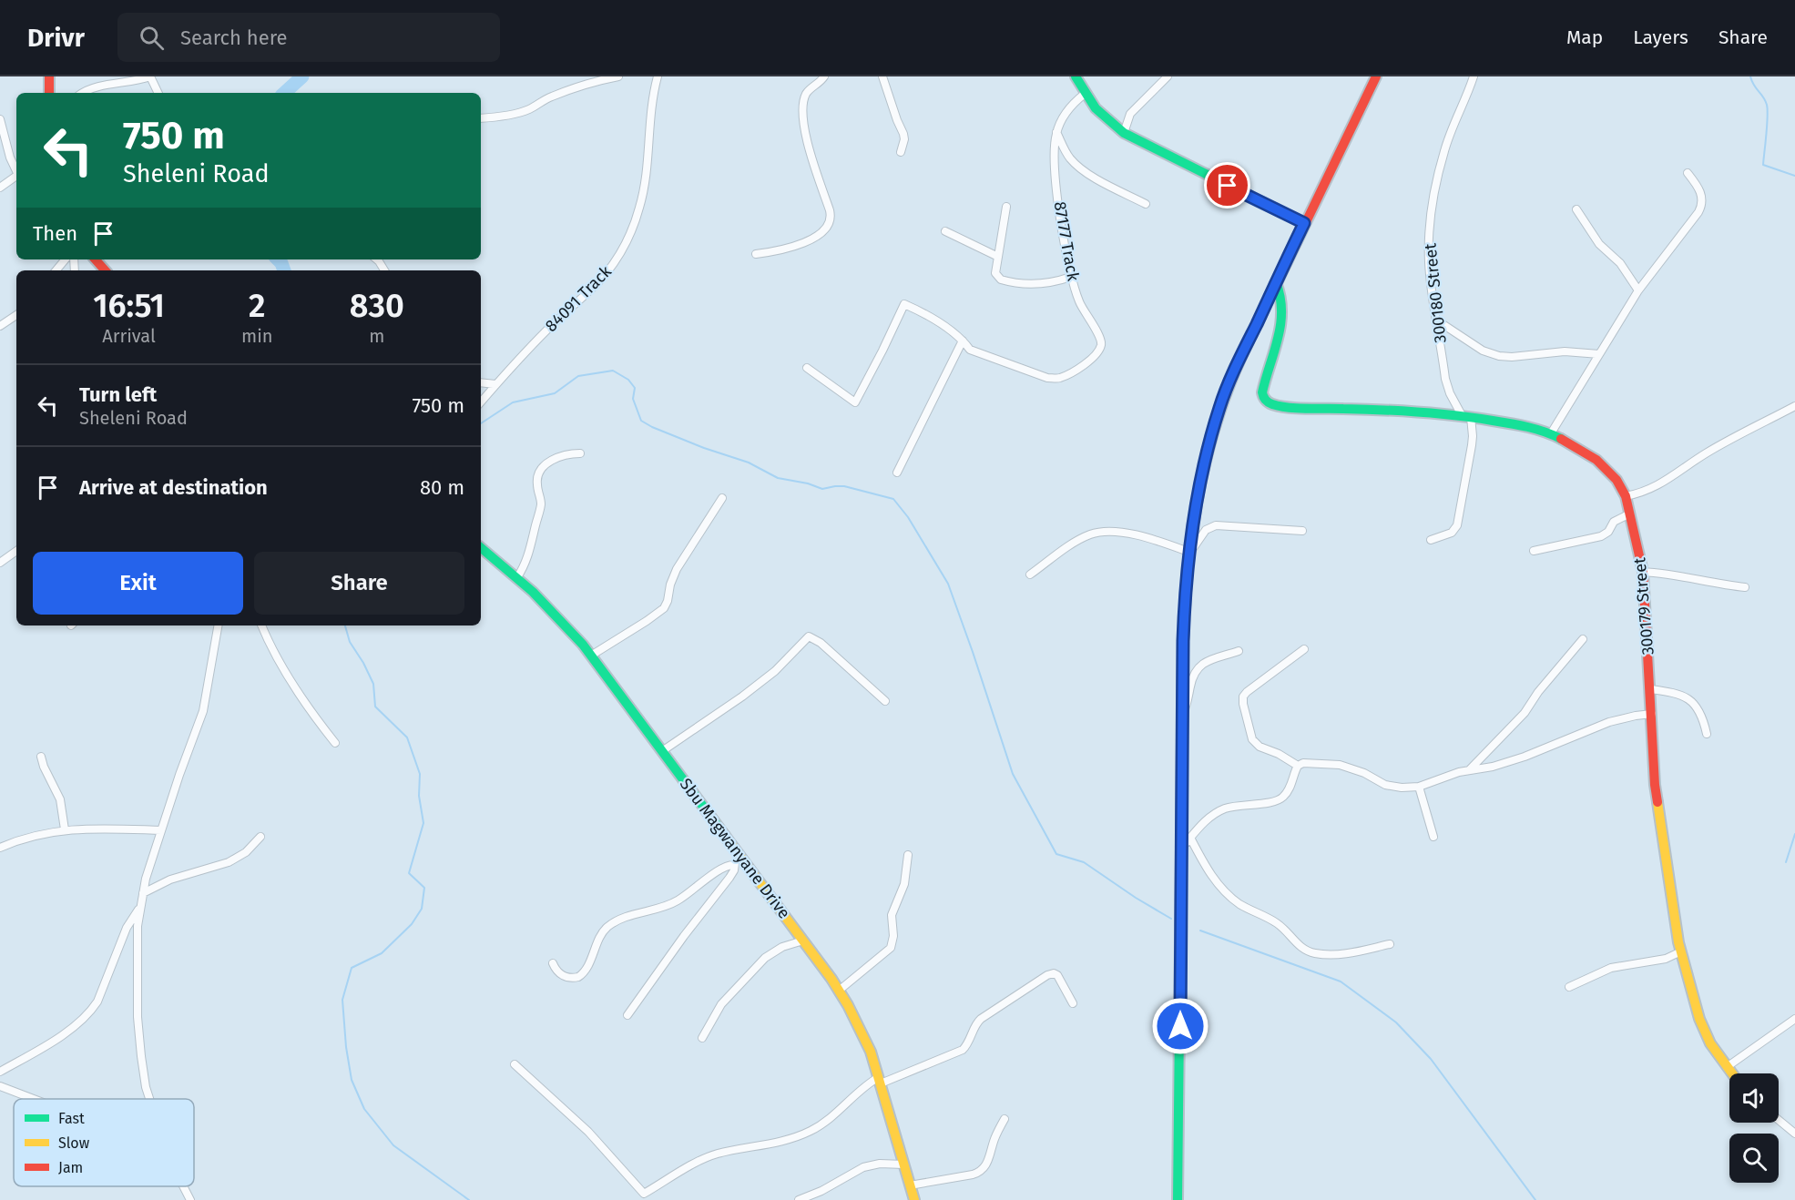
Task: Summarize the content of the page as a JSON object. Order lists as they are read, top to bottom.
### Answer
{
  "streets": {
    "main road": ["300179 Street", "Sbu Magwanyane Drive"],
    "street": ["87177 Track", "300180 Street", "84091 Track"]
  },
  "crossings": [
    ["300180 Street", "300179 Street"]
  ],
  "legend": ["Fast", "Slow", "Jam"],
  "page": {
    "header": "Drivr",
    "search": "Search here",
    "nav": ["Map", "Layers", "Share"],
    "turn": ["750 m", "Sheleni Road"],
    "then": "Then",
    "eta": [
      "16:51",
      "Arrival",
      "2",
      "min",
      "830",
      "m"
    ],
    "list": [
      {
        "name": "Turn left",
        "note": "Sheleni Road",
        "value": "750 m"
      },
      {
        "name": "Arrive at destination",
        "value": "80 m"
      }
    ],
    "buttons": ["Exit", "Share"]
  }
}
